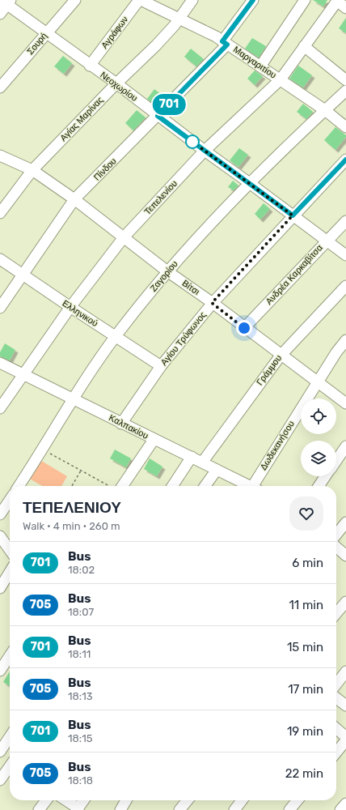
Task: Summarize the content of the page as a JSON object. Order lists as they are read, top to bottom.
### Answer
{
  "streets": {
    "street": [
      "Αγράφων",
      "Σουρή",
      "Μαργαριτίου",
      "Νεοχωρίου",
      "Αγίας Μαρίνας",
      "Πίνδου",
      "Τεπελενίου",
      "Ανδρέα Καρκαβίτσα",
      "Ζαγορίου",
      "Βίτσι",
      "Ελληνικού",
      "Αγίου Τρύφωνος",
      "Γράμμου",
      "Καλπακίου",
      "Δωδεκανήσου"
    ]
  },
  "crossings": [
    ["Αγράφων", "Μαργαριτίου"],
    ["Αγράφων", "Νεοχωρίου"],
    ["Σουρή", "Νεοχωρίου"],
    ["Μαργαριτίου", "Αγίας Μαρίνας"],
    ["Μαργαριτίου", "Πίνδου"],
    ["Μαργαριτίου", "Τεπελενίου"],
    ["Μαργαριτίου", "Ζαγορίου"],
    ["Νεοχωρίου", "Αγίας Μαρίνας"],
    ["Νεοχωρίου", "Πίνδου"],
    ["Νεοχωρίου", "Τεπελενίου"],
    ["Νεοχωρίου", "Ανδρέα Καρκαβίτσα"],
    ["Νεοχωρίου", "Ζαγορίου"],
    ["Νεοχωρίου", "Αγίου Τρύφωνος"],
    ["Αγίας Μαρίνας", "Βίτσι"],
    ["Πίνδου", "Βίτσι"],
    ["Πίνδου", "Ελληνικού"],
    ["Τεπελενίου", "Βίτσι"],
    ["Τεπελενίου", "Ελληνικού"],
    ["Τεπελενίου", "Καλπακίου"],
    ["Ανδρέα Καρκαβίτσα", "Βίτσι"],
    ["Ζαγορίου", "Βίτσι"],
    ["Ζαγορίου", "Ελληνικού"],
    ["Ζαγορίου", "Καλπακίου"],
    ["Βίτσι", "Αγίου Τρύφωνος"],
    ["Βίτσι", "Γράμμου"],
    ["Βίτσι", "Δωδεκανήσου"],
    ["Ελληνικού", "Αγίου Τρύφωνος"],
    ["Αγίου Τρύφωνος", "Καλπακίου"],
    ["Γράμμου", "Καλπακίου"]
  ],
  "lines": ["bus line 701"],
  "page": {
    "on_map": "701",
    "heading": ["ΤΕΠΕΛΕΝΙΟΥ", "Walk · 4 min · 260 m"],
    "list": [
      {
        "mark": "701",
        "name": "Bus",
        "note": "18:02",
        "value": "6 min"
      },
      {
        "mark": "705",
        "name": "Bus",
        "note": "18:07",
        "value": "11 min"
      },
      {
        "mark": "701",
        "name": "Bus",
        "note": "18:11",
        "value": "15 min"
      },
      {
        "mark": "705",
        "name": "Bus",
        "note": "18:13",
        "value": "17 min"
      },
      {
        "mark": "701",
        "name": "Bus",
        "note": "18:15",
        "value": "19 min"
      },
      {
        "mark": "705",
        "name": "Bus",
        "note": "18:18",
        "value": "22 min"
      }
    ]
  }
}
